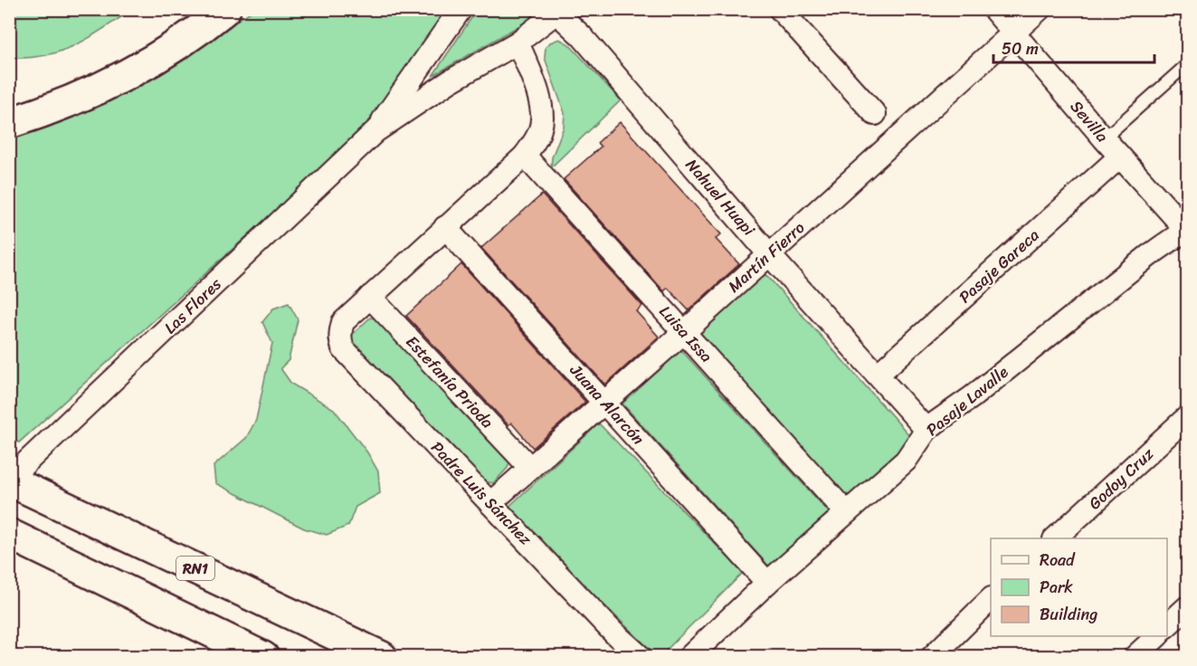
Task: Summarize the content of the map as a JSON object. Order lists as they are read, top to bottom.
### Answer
{
  "streets": {
    "highway": ["RN1"],
    "street": [
      "Sevilla",
      "Nahuel Huapi",
      "Martín Fierro",
      "Pasaje Gareca",
      "Las Flores",
      "Luisa Issa",
      "Estefanía Prioda",
      "Pasaje Lavalle",
      "Juana Alarcón",
      "Godoy Cruz",
      "Padre Luis Sánchez"
    ]
  },
  "crossings": [
    ["Sevilla", "Martín Fierro"],
    ["Sevilla", "Pasaje Gareca"],
    ["Sevilla", "Pasaje Lavalle"],
    ["Nahuel Huapi", "Martín Fierro"],
    ["Nahuel Huapi", "Pasaje Gareca"],
    ["Nahuel Huapi", "Las Flores"],
    ["Nahuel Huapi", "Pasaje Lavalle"],
    ["Martín Fierro", "Luisa Issa"],
    ["Martín Fierro", "Estefanía Prioda"],
    ["Martín Fierro", "Juana Alarcón"],
    ["Martín Fierro", "Padre Luis Sánchez"],
    ["Las Flores", "RN1"],
    ["Luisa Issa", "Pasaje Lavalle"],
    ["Estefanía Prioda", "Padre Luis Sánchez"],
    ["Pasaje Lavalle", "Juana Alarcón"]
  ],
  "legend": ["Road", "Park", "Building"],
  "scale_bar": "50 m"
}
